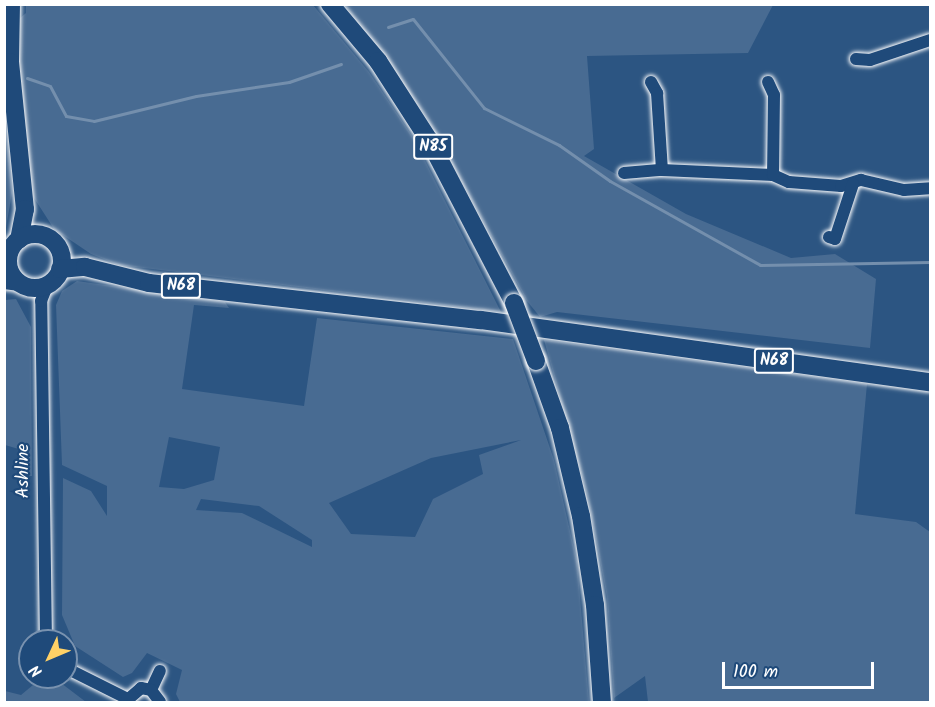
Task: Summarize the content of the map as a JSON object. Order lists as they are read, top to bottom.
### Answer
{
  "streets": {
    "main road": ["N85", "N68"],
    "street": ["Ashline"]
  },
  "crossings": [
    ["N68", "Ashline"]
  ],
  "scale_bar": "100 m",
  "north": "bottom left"
}
